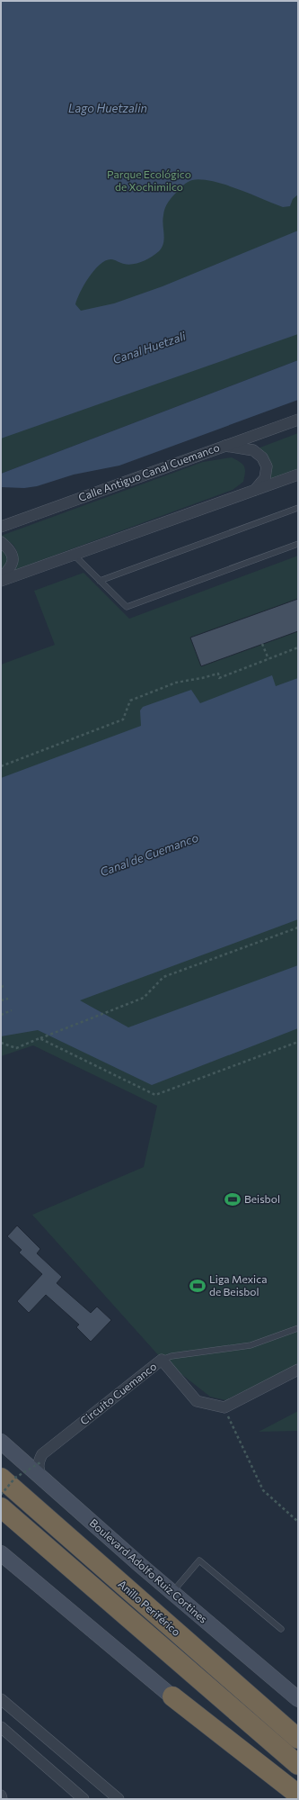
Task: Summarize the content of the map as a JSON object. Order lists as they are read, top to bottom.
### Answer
{
  "streets": {
    "highway": ["Anillo Periférico"],
    "main road": ["Boulevard Adolfo Ruiz Cortines"],
    "street": ["Calle Antiguo Canal Cuemanco", "Circuito Cuemanco"]
  },
  "crossings": [
    ["Circuito Cuemanco", "Boulevard Adolfo Ruiz Cortines"]
  ],
  "water": ["Lago Huetzalin", "Canal Huetzali", "Canal de Cuemanco"],
  "parks": ["Parque Ecológico de Xochimilco"],
  "places": {
    "sports": ["Beisbol", "Liga Mexica de Beisbol"]
  }
}
